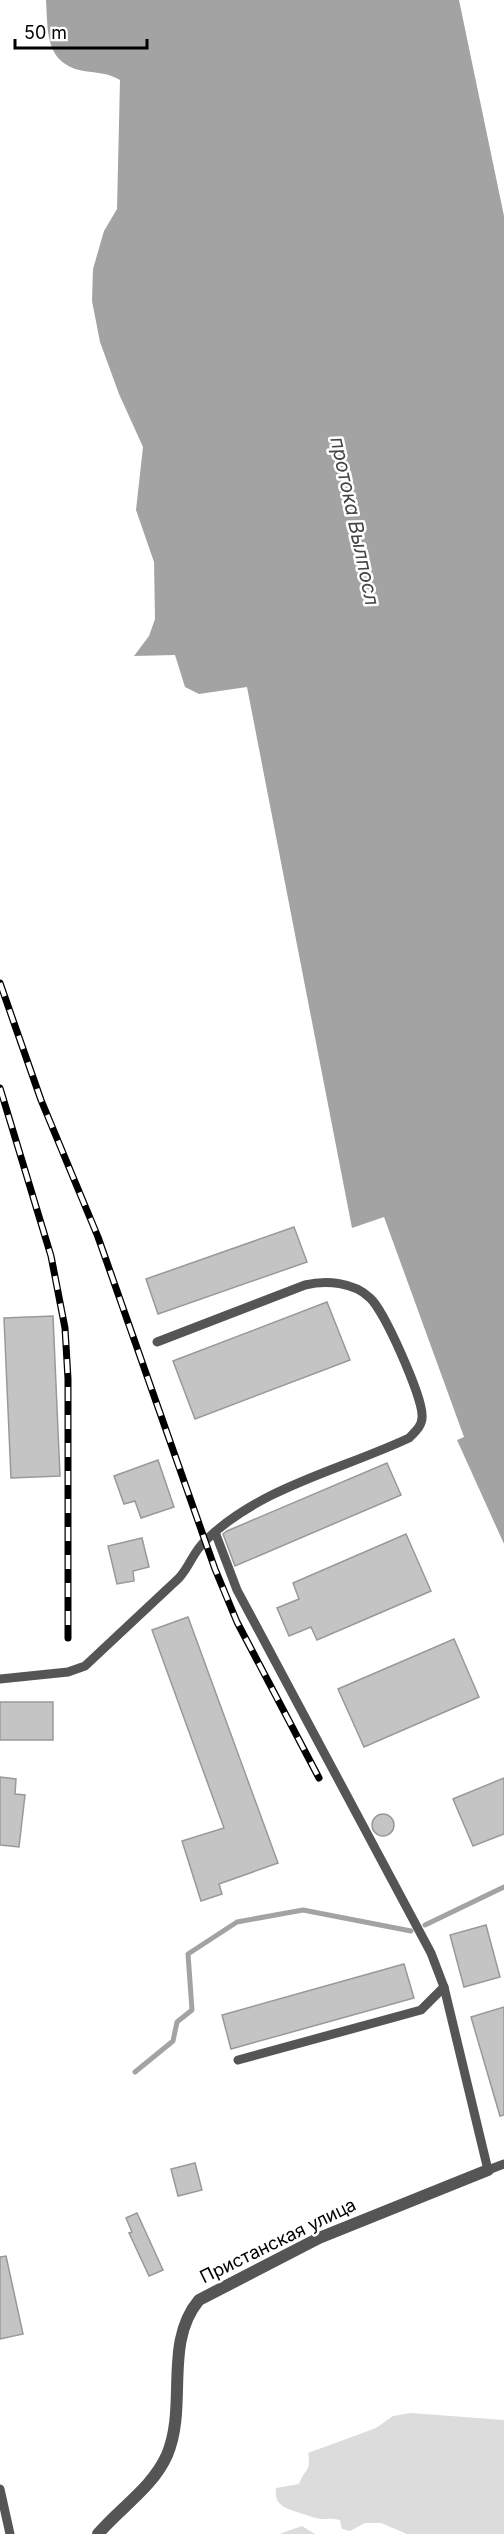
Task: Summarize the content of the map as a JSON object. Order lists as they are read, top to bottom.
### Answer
{
  "streets": {
    "street": ["Пристанская улица"]
  },
  "water": ["протока Вылпосл"],
  "scale_bar": "50 m"
}
